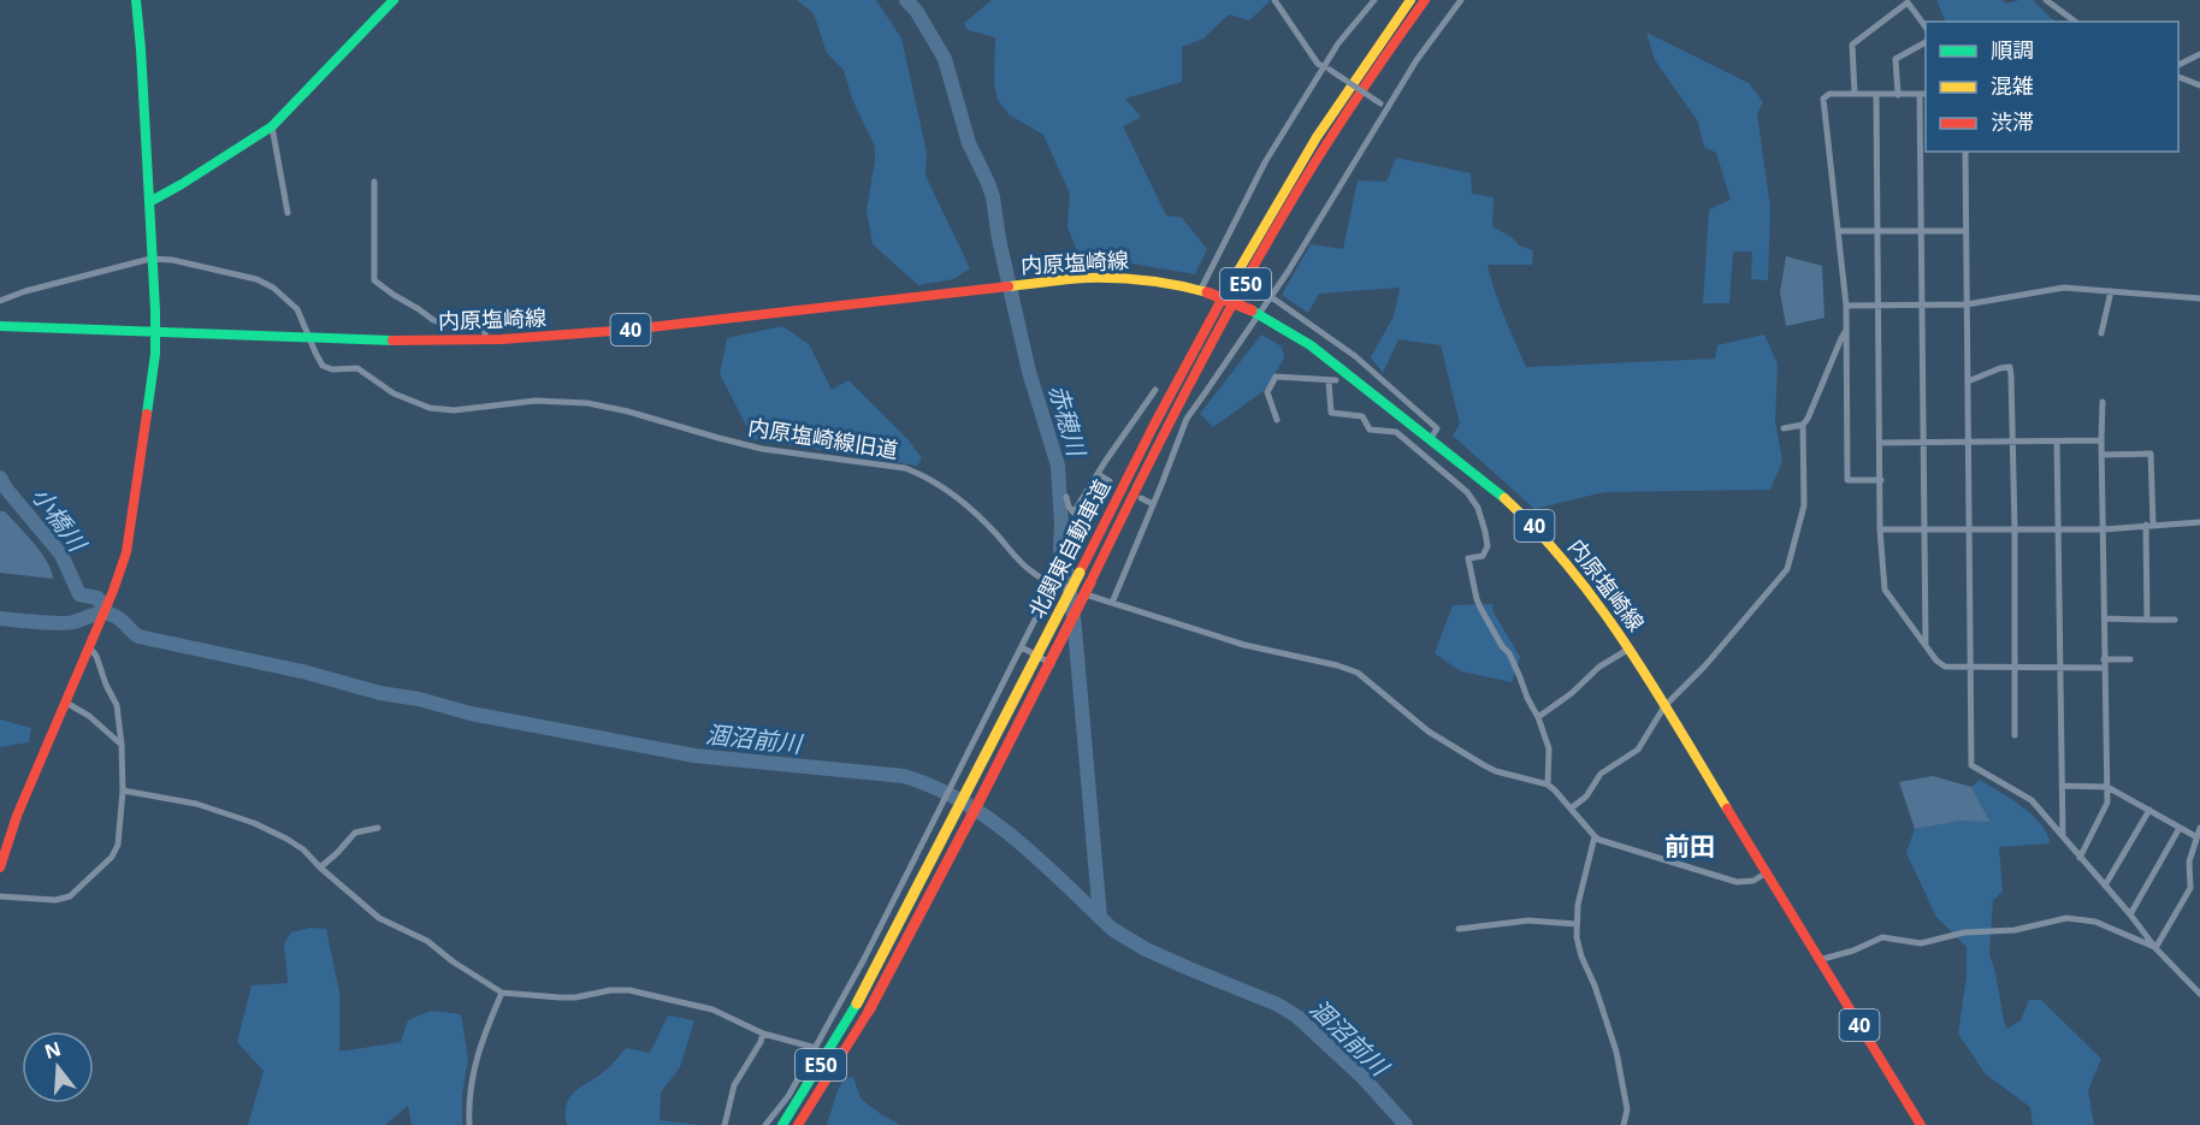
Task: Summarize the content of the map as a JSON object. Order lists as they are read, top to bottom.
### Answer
{
  "streets": {
    "main road": [
      "内原塩崎線",
      "E50",
      "40",
      "北関東自動車道"
    ],
    "street": ["内原塩崎線旧道"]
  },
  "crossings": [
    ["内原塩崎線", "内原塩崎線旧道"]
  ],
  "districts": ["前田"],
  "water": ["赤穂川", "小橋川", "涸沼前川"],
  "legend": ["順調", "混雑", "渋滞"],
  "north": "top"
}
